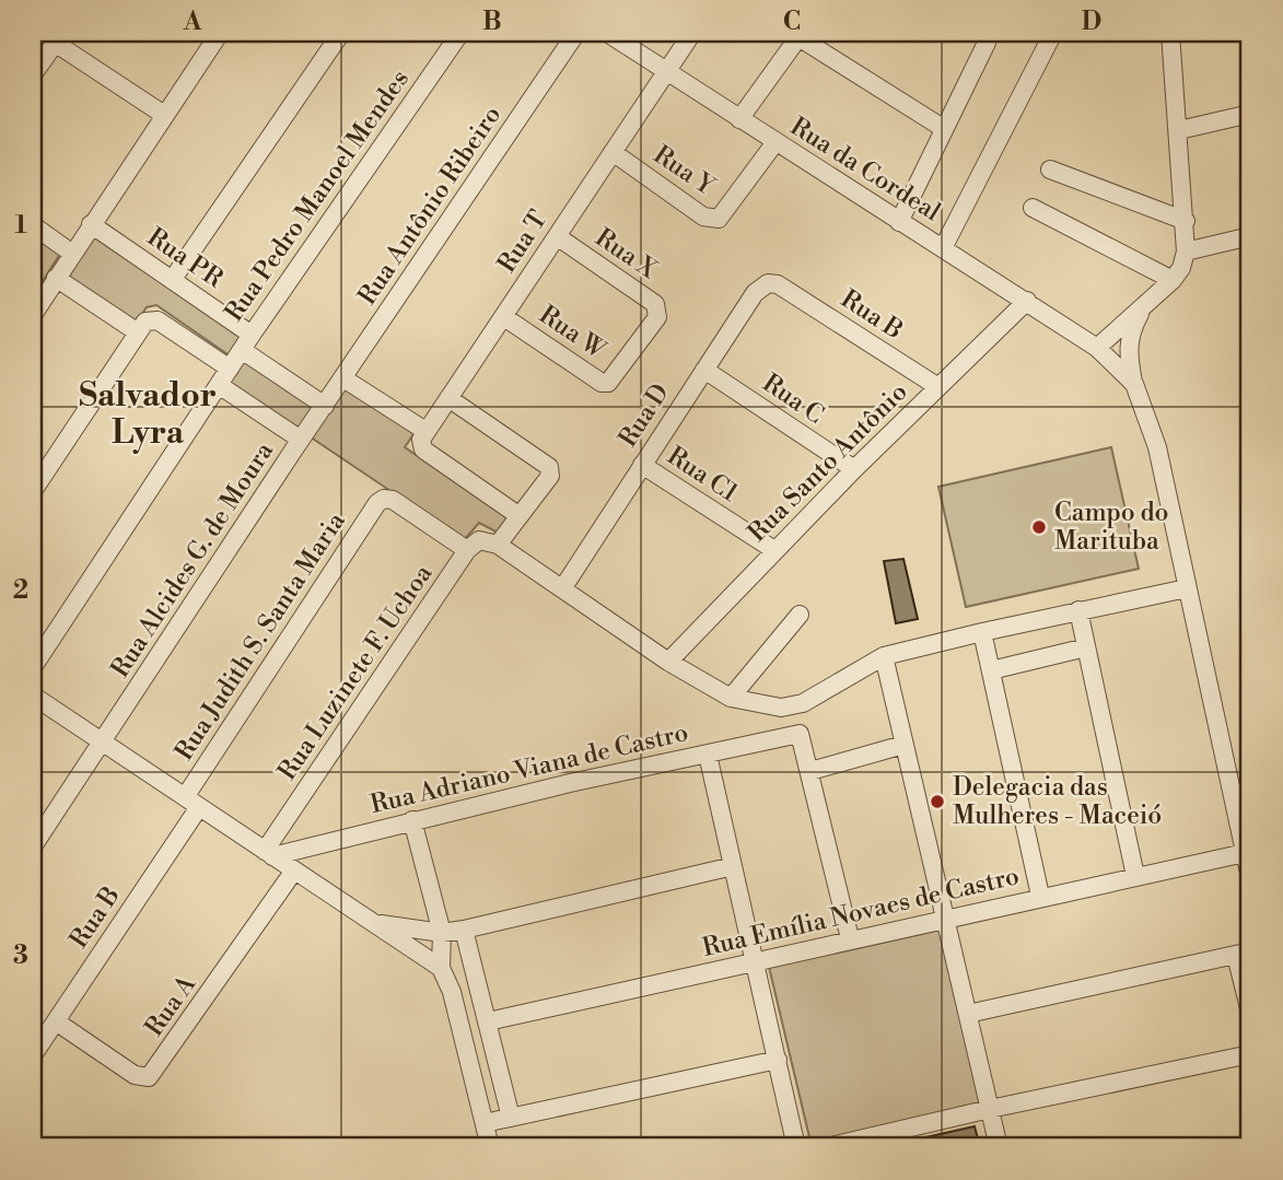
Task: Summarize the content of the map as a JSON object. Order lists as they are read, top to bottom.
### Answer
{
  "streets": {
    "street": [
      "Rua da Cordeal",
      "Rua Y",
      "Rua Pedro Manoel Mendes",
      "Rua Antônio Ribeiro",
      "Rua T",
      "Rua X",
      "Rua PR",
      "Rua B",
      "Rua W",
      "Rua C",
      "Rua D",
      "Rua Santo Antônio",
      "Rua C1",
      "Rua Alcides G. de Moura",
      "Rua Judith S. Santa Maria",
      "Rua Luzinete F. Uchoa",
      "Rua Adriano Viana de Castro",
      "Rua Emília Novaes de Castro",
      "Rua A"
    ]
  },
  "crossings": [
    ["Rua da Cordeal", "Rua Y"],
    ["Rua da Cordeal", "Rua T"],
    ["Rua da Cordeal", "Rua Santo Antônio"],
    ["Rua Y", "Rua T"],
    ["Rua Pedro Manoel Mendes", "Rua PR"],
    ["Rua Antônio Ribeiro", "Rua PR"],
    ["Rua Antônio Ribeiro", "Rua Alcides G. de Moura"],
    ["Rua T", "Rua X"],
    ["Rua T", "Rua W"],
    ["Rua X", "Rua W"],
    ["Rua PR", "Rua Alcides G. de Moura"],
    ["Rua B", "Rua D"],
    ["Rua B", "Rua Santo Antônio"],
    ["Rua B", "Rua Judith S. Santa Maria"],
    ["Rua B", "Rua A"],
    ["Rua C", "Rua D"],
    ["Rua C", "Rua Santo Antônio"],
    ["Rua D", "Rua C1"],
    ["Rua Santo Antônio", "Rua C1"],
    ["Rua Judith S. Santa Maria", "Rua Luzinete F. Uchoa"],
    ["Rua Luzinete F. Uchoa", "Rua Adriano Viana de Castro"]
  ],
  "districts": ["Salvador Lyra"],
  "places": ["Campo do Marituba", "Delegacia das Mulheres - Maceió"],
  "grid": {
    "columns": [
      "A",
      "B",
      "C",
      "D"
    ],
    "rows": ["1", "2", "3"]
  }
}
